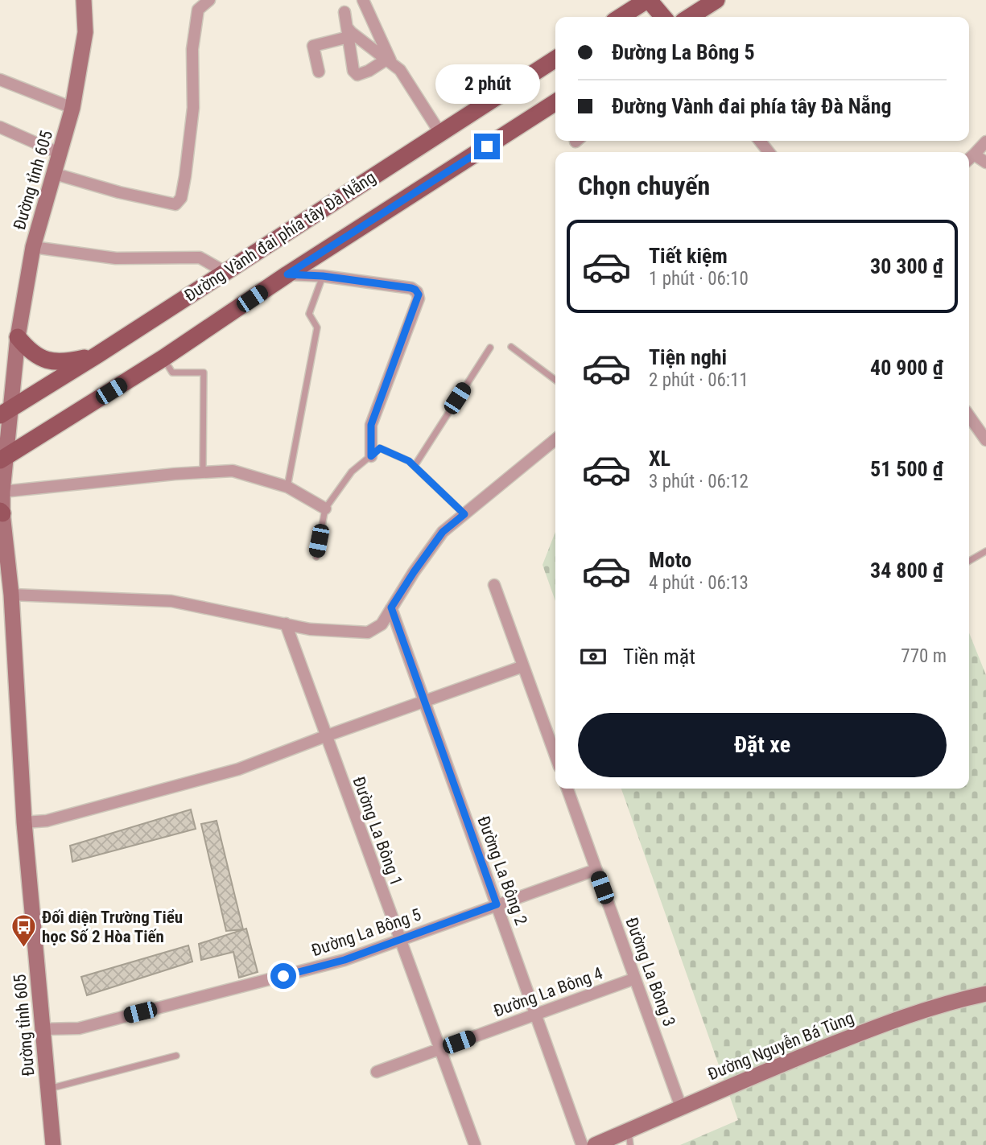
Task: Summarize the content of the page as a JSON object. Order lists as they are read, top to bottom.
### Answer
{
  "streets": {
    "main road": ["Đường tỉnh 605", "Đường Vành đai phía tây Đà Nẵng", "Đường Nguyễn Bá Tùng"],
    "street": [
      "Đường La Bông 1",
      "Đường La Bông 2",
      "Đường La Bông 5",
      "Đường La Bông 3",
      "Đường La Bông 4"
    ]
  },
  "crossings": [
    ["Đường tỉnh 605", "Đường Vành đai phía tây Đà Nẵng"],
    ["Đường tỉnh 605", "Đường La Bông 5"],
    ["Đường La Bông 1", "Đường La Bông 5"],
    ["Đường La Bông 1", "Đường La Bông 4"],
    ["Đường La Bông 2", "Đường La Bông 5"],
    ["Đường La Bông 2", "Đường La Bông 4"],
    ["Đường La Bông 5", "Đường La Bông 3"],
    ["Đường La Bông 3", "Đường La Bông 4"],
    ["Đường La Bông 3", "Đường Nguyễn Bá Tùng"]
  ],
  "places": {
    "bus stop": ["Đối diện Trường Tiểu học Số 2 Hòa Tiến"]
  },
  "page": {
    "banner": ["Đường La Bông 5", "Đường Vành đai phía tây Đà Nẵng"],
    "bubble": "2 phút",
    "heading": "Chọn chuyến",
    "list": [
      {
        "name": "Tiết kiệm",
        "note": "1 phút · 06:10",
        "value": "30 300 ₫"
      },
      {
        "name": "Tiện nghi",
        "note": "2 phút · 06:11",
        "value": "40 900 ₫"
      },
      {
        "name": "XL",
        "note": "3 phút · 06:12",
        "value": "51 500 ₫"
      },
      {
        "name": "Moto",
        "note": "4 phút · 06:13",
        "value": "34 800 ₫"
      }
    ],
    "pay": ["Tiền mặt", "770 m"],
    "buttons": "Đặt xe"
  }
}
